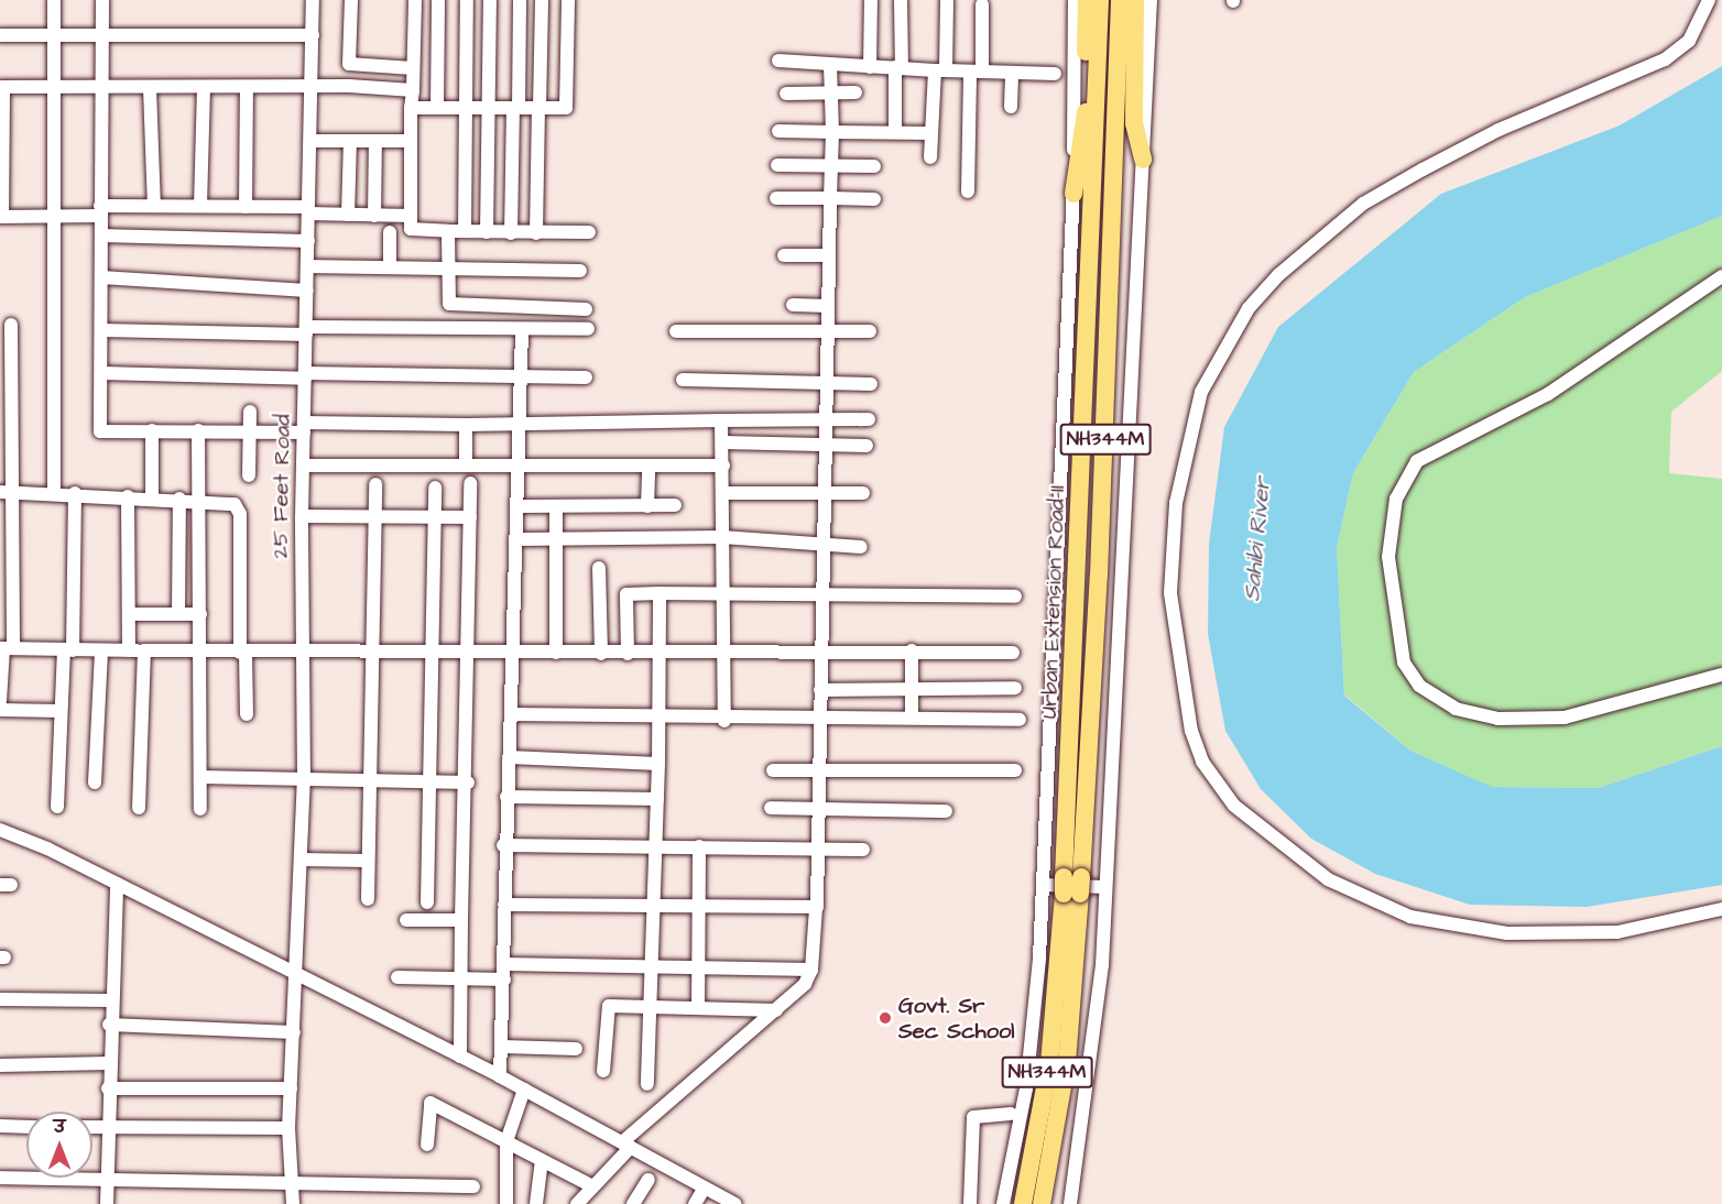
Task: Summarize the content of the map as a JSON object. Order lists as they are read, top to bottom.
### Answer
{
  "streets": {
    "highway": ["NH344M", "Urban Extension Road-II"],
    "street": ["25 Feet Road"]
  },
  "water": ["Sahibi River"],
  "places": ["Govt. Sr Sec School"],
  "north": "top"
}
